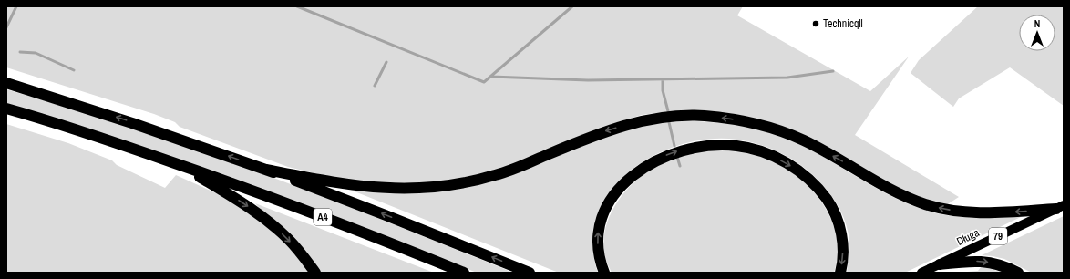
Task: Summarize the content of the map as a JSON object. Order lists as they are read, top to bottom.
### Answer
{
  "streets": {
    "highway": ["A4"],
    "main road": ["79", "Długa"]
  },
  "places": ["Technicqll"],
  "north": "top"
}
